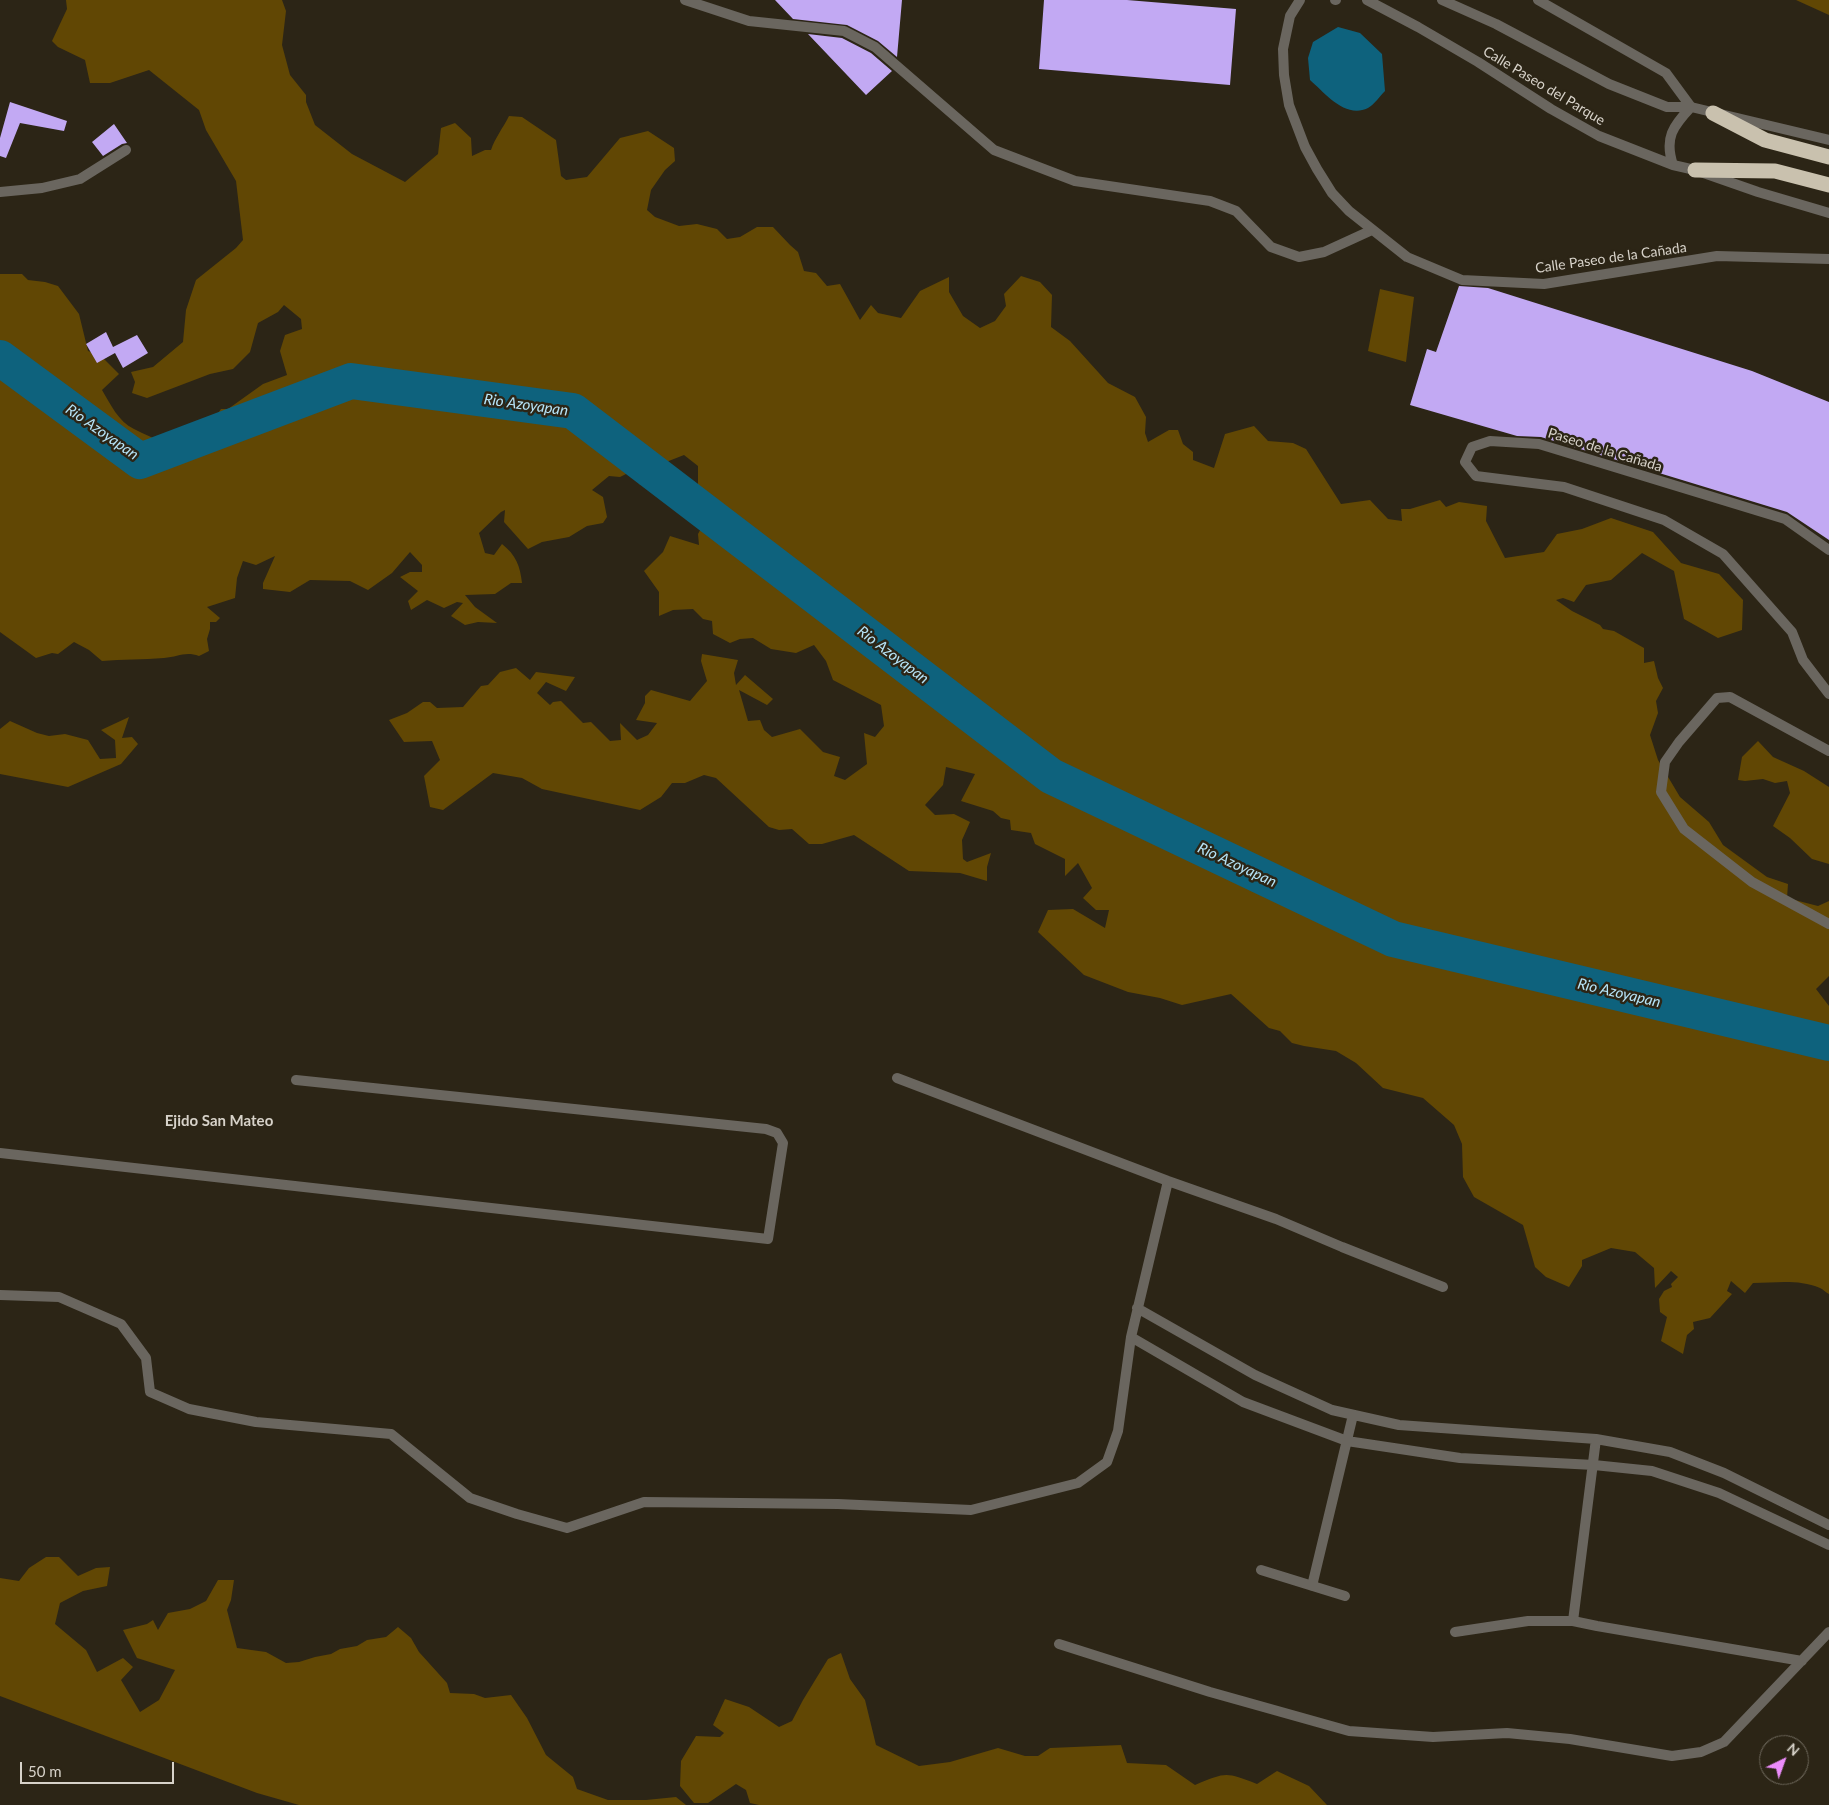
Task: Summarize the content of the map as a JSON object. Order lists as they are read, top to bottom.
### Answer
{
  "streets": {
    "street": ["Calle Paseo del Parque", "Calle Paseo de la Cañada", "Paseo de la Cañada"]
  },
  "districts": ["Ejido San Mateo"],
  "water": ["Rio Azoyapan"],
  "scale_bar": "50 m",
  "north": "top right"
}
